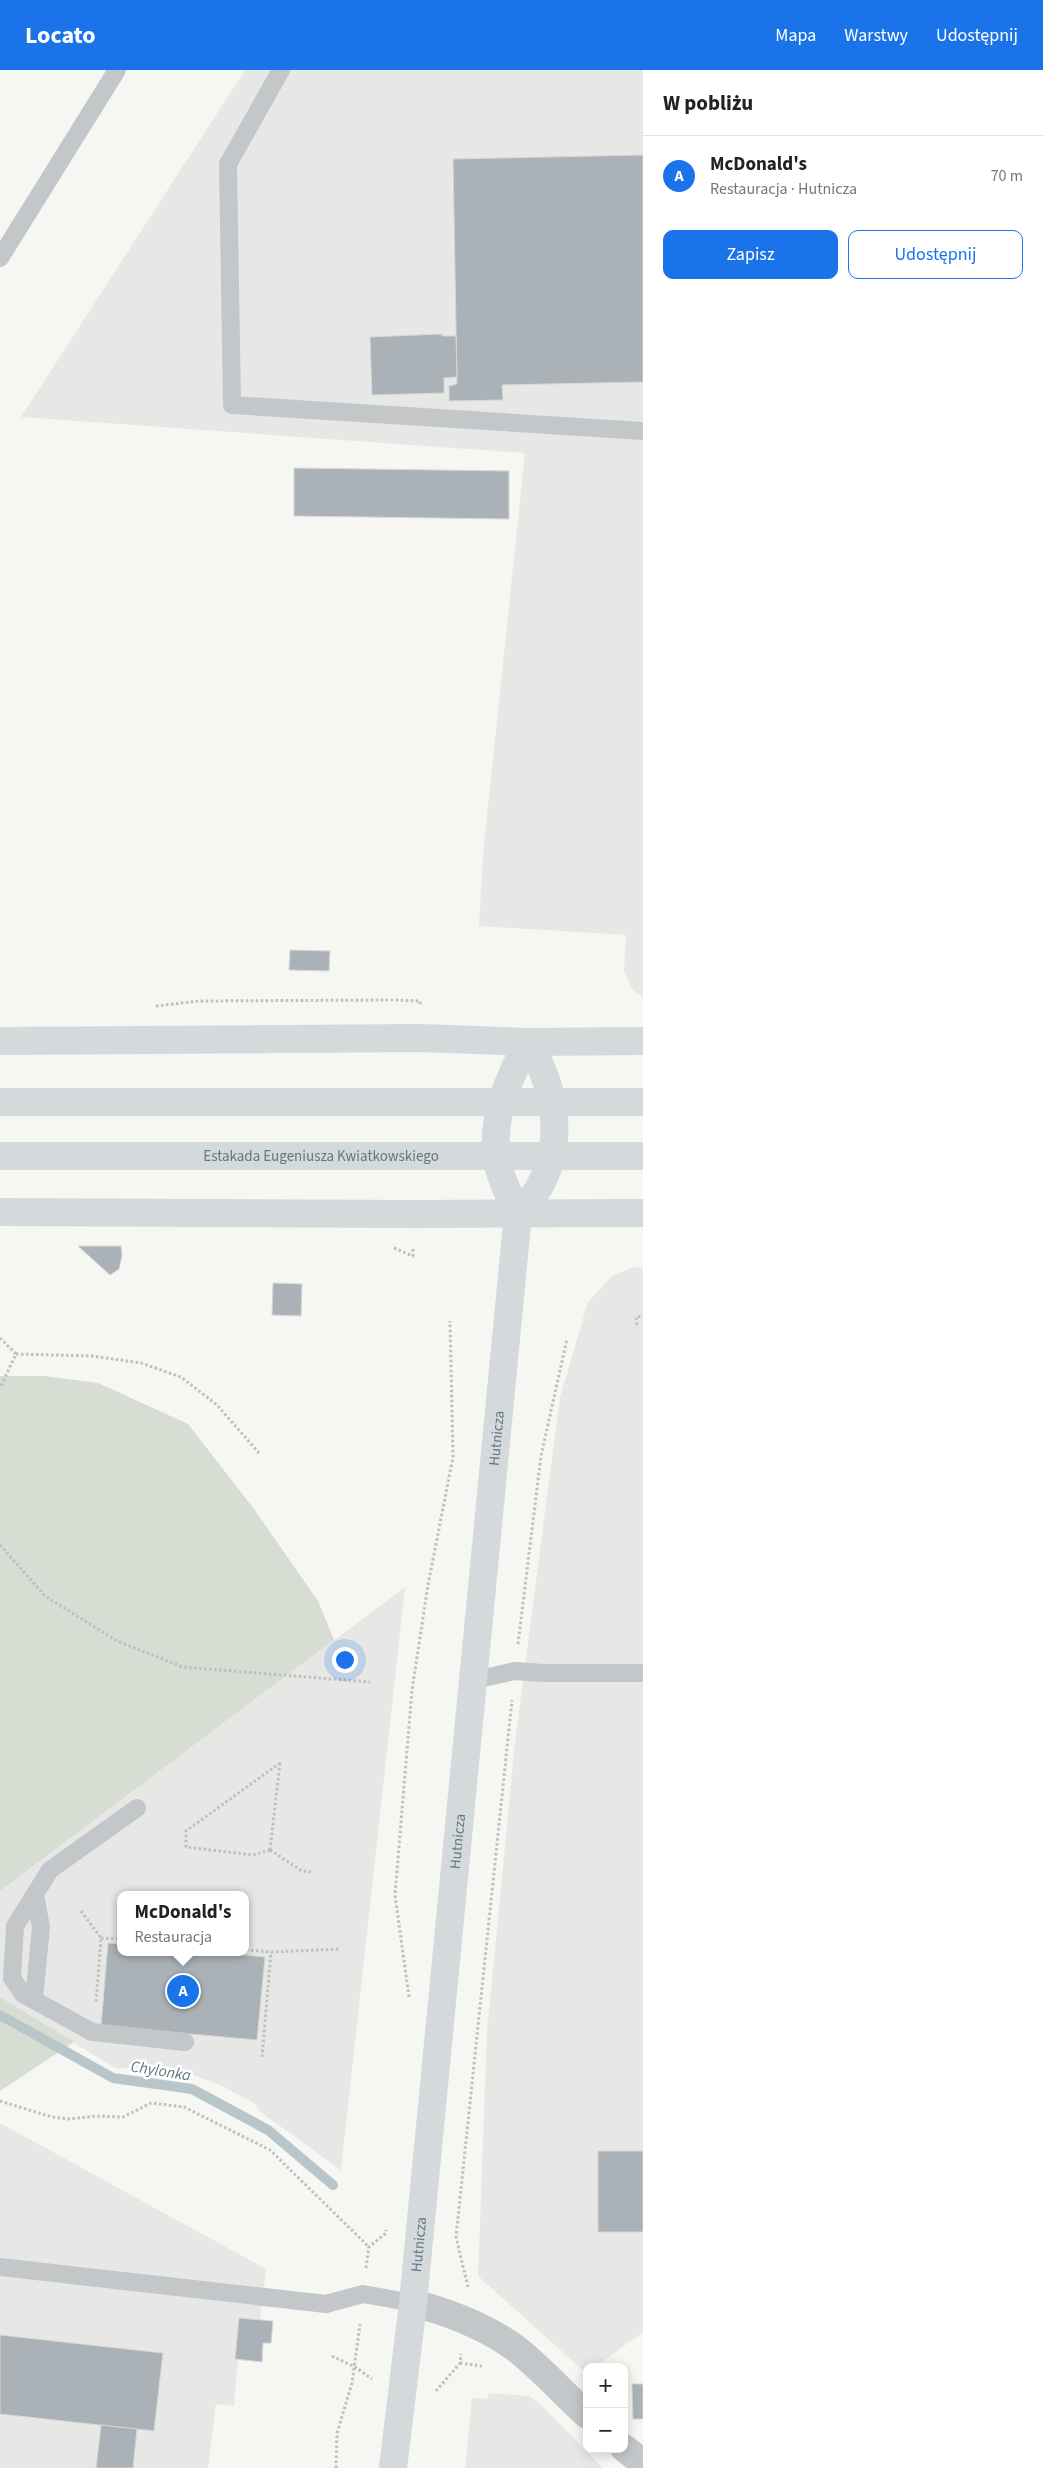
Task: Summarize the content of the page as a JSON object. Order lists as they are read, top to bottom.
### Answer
{
  "streets": {
    "main road": ["Estakada Eugeniusza Kwiatkowskiego", "Hutnicza"]
  },
  "water": ["Chylonka"],
  "page": {
    "header": "Locato",
    "nav": ["Mapa", "Warstwy", "Udostępnij"],
    "heading": "W pobliżu",
    "list": [
      {
        "mark": "A",
        "name": "McDonald's",
        "note": "Restauracja · Hutnicza",
        "value": "70 m"
      }
    ],
    "buttons": ["Zapisz", "Udostępnij"],
    "popup": ["McDonald's", "Restauracja"],
    "pins": "A",
    "map_buttons": ["+", "−"]
  }
}
